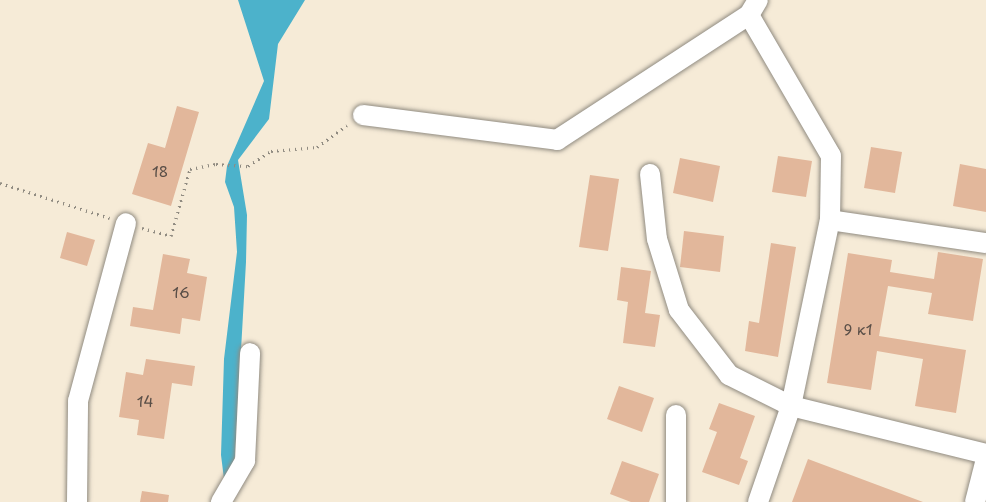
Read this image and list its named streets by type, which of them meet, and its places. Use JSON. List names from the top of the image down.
{
  "house_numbers": [
    "18",
    "16",
    "9 к1",
    "14"
  ]
}
